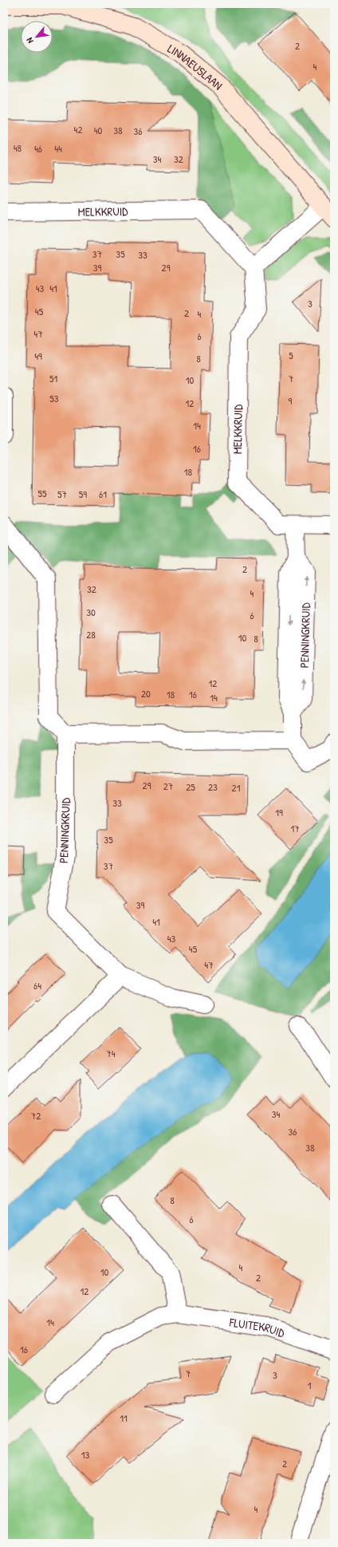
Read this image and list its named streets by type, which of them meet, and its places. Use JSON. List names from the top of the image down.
{
  "streets": {
    "street": [
      "LINNAEUSLAAN",
      "MELKKRUID",
      "PENNINGKRUID",
      "FLUITEKRUID"
    ]
  },
  "crossings": [
    ["MELKKRUID", "PENNINGKRUID"]
  ],
  "house_numbers": [
    "2",
    "4",
    "42",
    "40",
    "38",
    "36",
    "48",
    "46",
    "44",
    "34",
    "32",
    "37",
    "35",
    "33",
    "39",
    "29",
    "43",
    "41",
    "3",
    "45",
    "2",
    "4",
    "47",
    "6",
    "5",
    "49",
    "8",
    "51",
    "7",
    "10",
    "53",
    "9",
    "12",
    "14",
    "16",
    "18",
    "55",
    "57",
    "59",
    "61",
    "2",
    "32",
    "4",
    "30",
    "6",
    "28",
    "10",
    "8",
    "12",
    "20",
    "18",
    "16",
    "14",
    "29",
    "27",
    "25",
    "23",
    "21",
    "33",
    "19",
    "17",
    "35",
    "37",
    "39",
    "41",
    "43",
    "45",
    "47",
    "64",
    "74",
    "34",
    "72",
    "36",
    "38",
    "8",
    "6",
    "4",
    "10",
    "2",
    "12",
    "14",
    "16",
    "7",
    "3",
    "1",
    "11",
    "13",
    "2",
    "4"
  ],
  "north": "bottom left"
}
